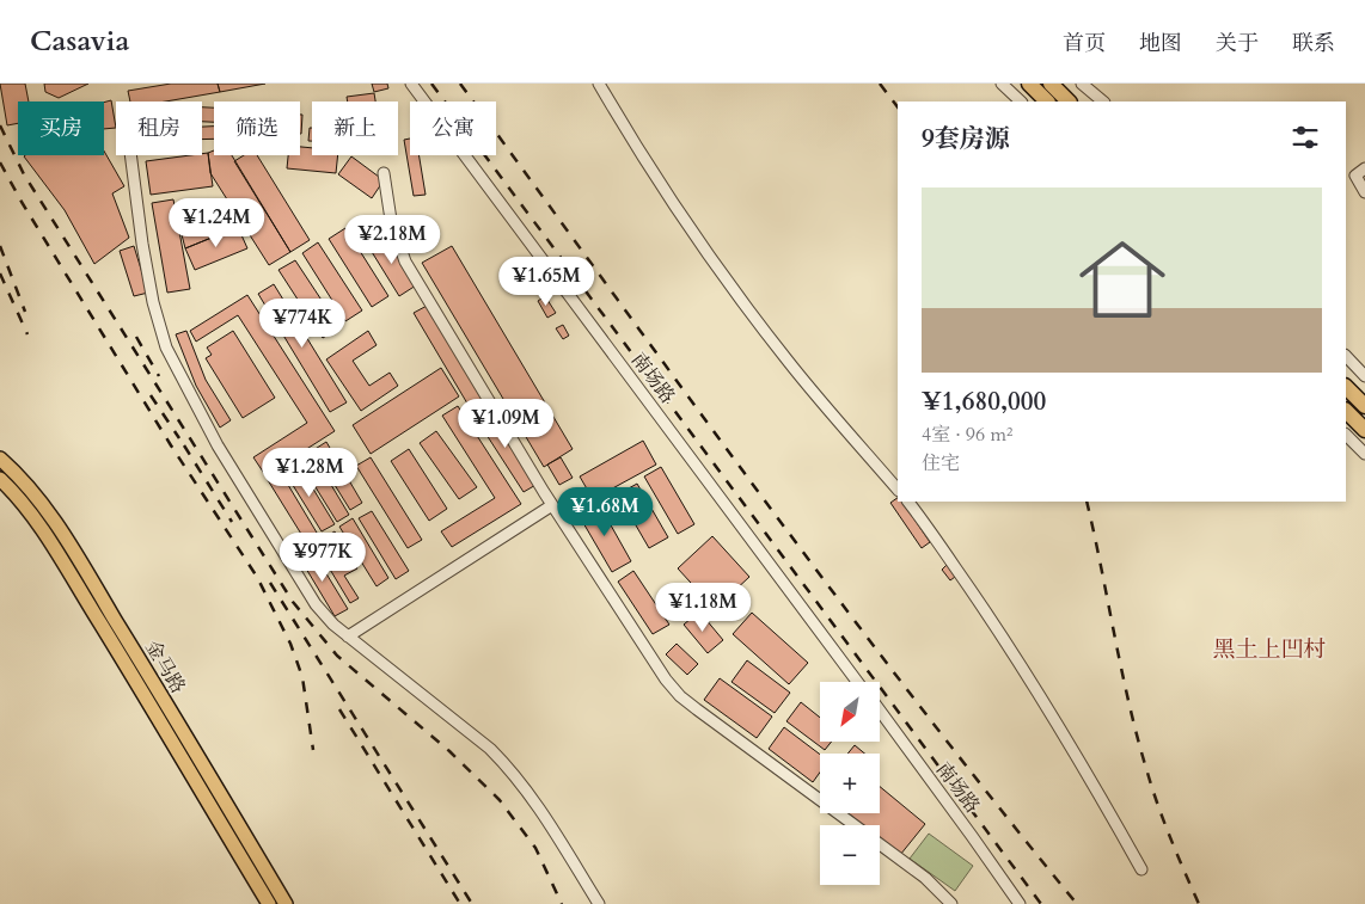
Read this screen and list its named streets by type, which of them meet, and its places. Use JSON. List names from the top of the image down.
{
  "streets": {
    "main road": ["金马路"],
    "street": ["南场路"]
  },
  "districts": ["黑土上凹村"],
  "north": "bottom left",
  "page": {
    "header": "Casavia",
    "nav": [
      "首页",
      "地图",
      "关于",
      "联系"
    ],
    "chip": [
      "买房",
      "租房",
      "筛选",
      "新上",
      "公寓"
    ],
    "heading": "9套房源",
    "list": [
      {
        "name": "¥1,680,000",
        "note": "4室 · 96 m² · 住宅"
      }
    ],
    "price": [
      "¥1.24M",
      "¥2.18M",
      "¥1.65M",
      "¥774K",
      "¥1.09M",
      "¥1.28M",
      "¥1.68M",
      "¥977K",
      "¥1.18M"
    ],
    "map_buttons": ["+", "−"]
  }
}
